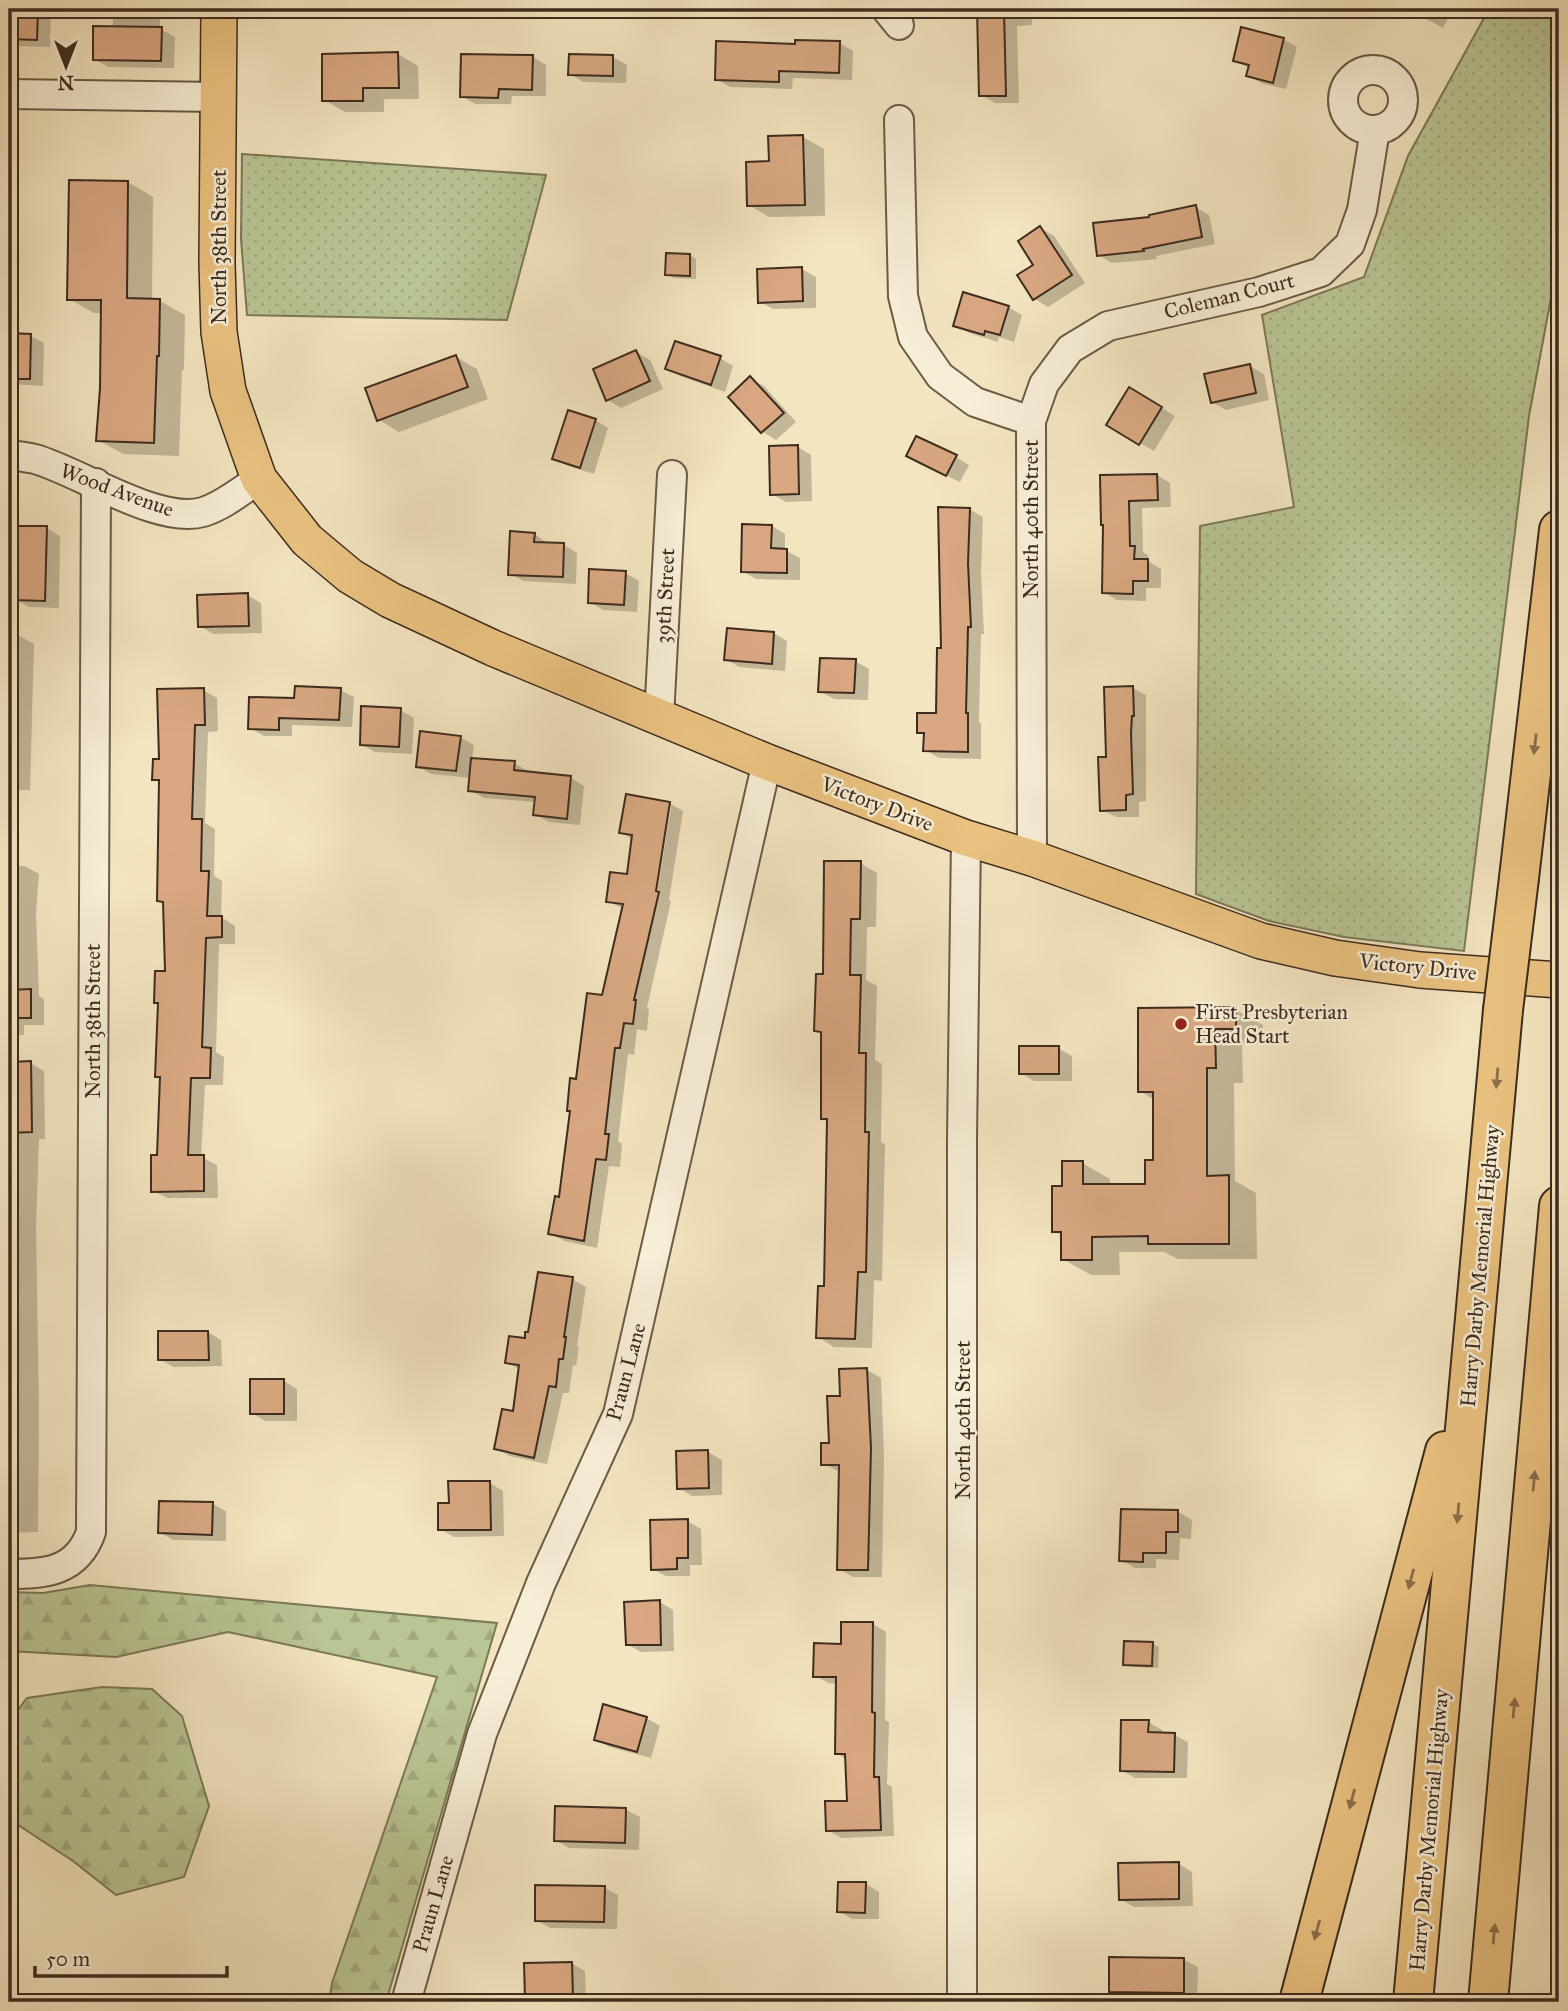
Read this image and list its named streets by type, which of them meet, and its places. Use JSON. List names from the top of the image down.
{
  "streets": {
    "highway": ["Harry Darby Memorial Highway"],
    "main road": ["North 38th Street", "Victory Drive"],
    "street": [
      "Coleman Court",
      "Wood Avenue",
      "North 40th Street",
      "39th Street",
      "Praun Lane"
    ]
  },
  "crossings": [
    ["North 38th Street", "Wood Avenue"],
    ["North 38th Street", "Victory Drive"],
    ["Coleman Court", "North 40th Street"],
    ["Wood Avenue", "Victory Drive"],
    ["North 40th Street", "Victory Drive"],
    ["39th Street", "Victory Drive"],
    ["Victory Drive", "Praun Lane"]
  ],
  "places": ["First Presbyterian Head Start"],
  "scale_bar": "50 m",
  "north": "bottom"
}
